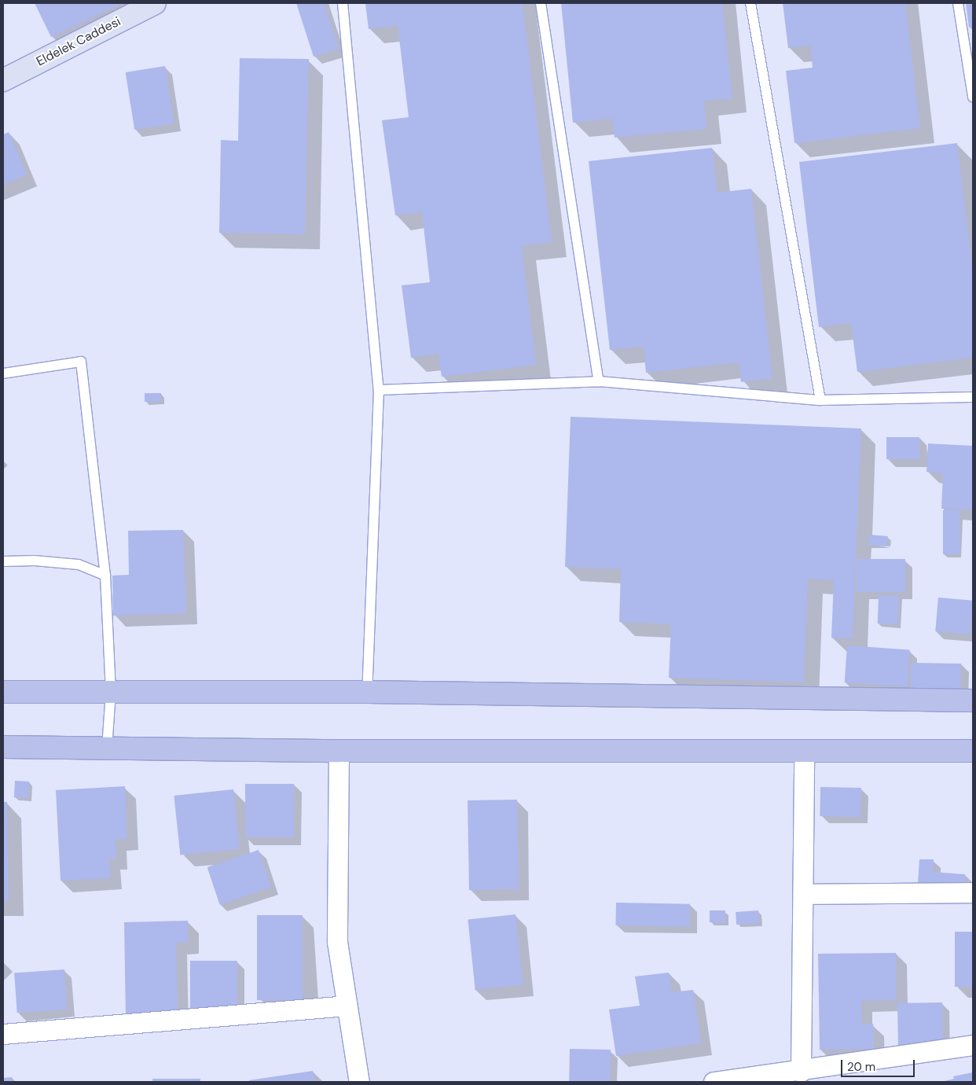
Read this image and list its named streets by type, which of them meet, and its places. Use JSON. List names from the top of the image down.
{
  "streets": {
    "street": ["Eldelek Caddesi"]
  },
  "scale_bar": "20 m"
}
